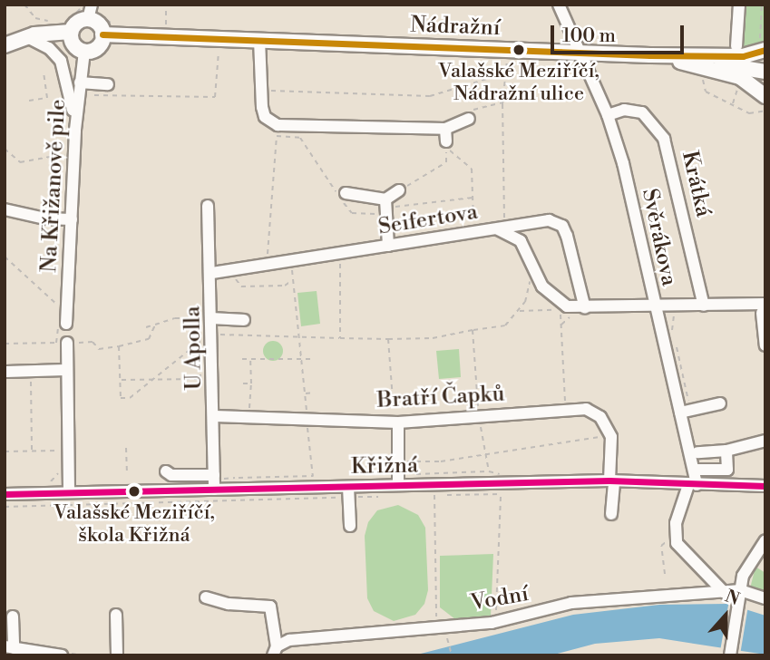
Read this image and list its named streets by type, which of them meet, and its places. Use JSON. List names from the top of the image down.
{
  "streets": {
    "main road": ["Nádražní"],
    "street": [
      "Krátká",
      "Na Křižanově pile",
      "Seifertova",
      "Svěrákova",
      "U Apolla",
      "Bratří Čapků",
      "Křižná",
      "Vodní"
    ]
  },
  "crossings": [
    ["Nádražní", "Svěrákova"],
    ["Krátká", "Svěrákova"],
    ["Seifertova", "U Apolla"],
    ["Svěrákova", "Křižná"],
    ["U Apolla", "Bratří Čapků"],
    ["U Apolla", "Křižná"],
    ["Bratří Čapků", "Křižná"]
  ],
  "places": ["Valašské Meziříčí, Nádražní ulice", "Valašské Meziříčí, škola Křižná"],
  "scale_bar": "100 m",
  "north": "top"
}
